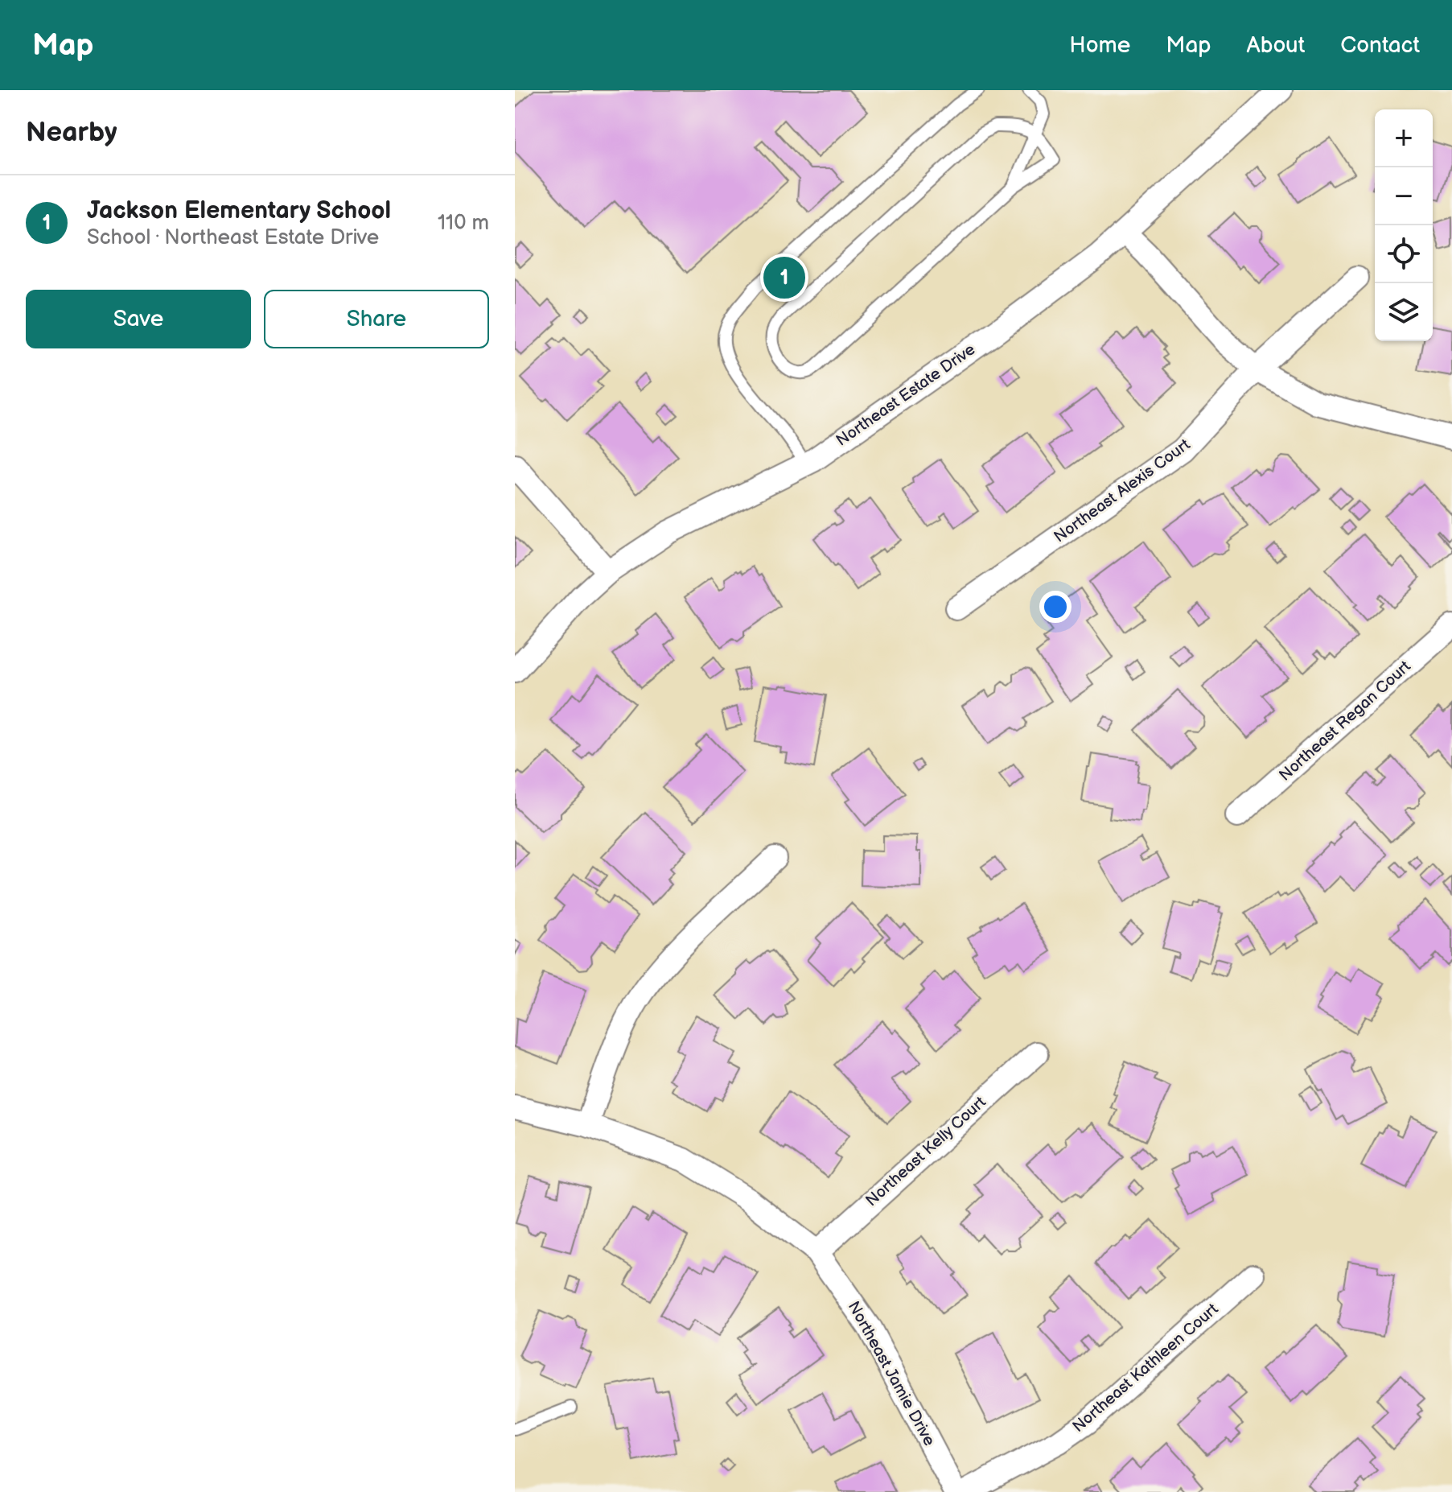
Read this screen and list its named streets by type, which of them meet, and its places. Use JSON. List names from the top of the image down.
{
  "streets": {
    "street": [
      "Northeast Estate Drive",
      "Northeast Alexis Court",
      "Northeast Regan Court",
      "Northeast Kelly Court",
      "Northeast Kathleen Court",
      "Northeast Jamie Drive"
    ]
  },
  "crossings": [
    ["Northeast Kelly Court", "Northeast Jamie Drive"]
  ],
  "page": {
    "header": "Map",
    "nav": [
      "Home",
      "Map",
      "About",
      "Contact"
    ],
    "heading": "Nearby",
    "map_buttons": ["+", "−"],
    "list": [
      {
        "mark": "1",
        "name": "Jackson Elementary School",
        "note": "School · Northeast Estate Drive",
        "value": "110 m"
      }
    ],
    "pins": "1",
    "buttons": ["Save", "Share"]
  }
}
